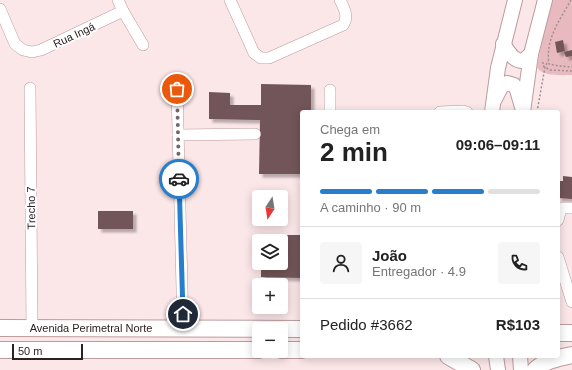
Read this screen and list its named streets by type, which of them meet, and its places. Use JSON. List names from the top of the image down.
{
  "streets": {
    "highway": ["Avenida Perimetral Norte"],
    "street": ["Rua Ingá", "Trecho 7"]
  },
  "crossings": [
    ["Trecho 7", "Avenida Perimetral Norte"]
  ],
  "scale_bar": "50 m",
  "north": "bottom",
  "page": {
    "heading": ["2 min", "Chega em", "09:06–09:11"],
    "panel": [
      "João",
      "Entregador · 4.9",
      "Pedido #3662",
      "R$103"
    ],
    "bar": "A caminho · 90 m",
    "map_buttons": ["+", "−"],
    "scale": "50 m"
  }
}
